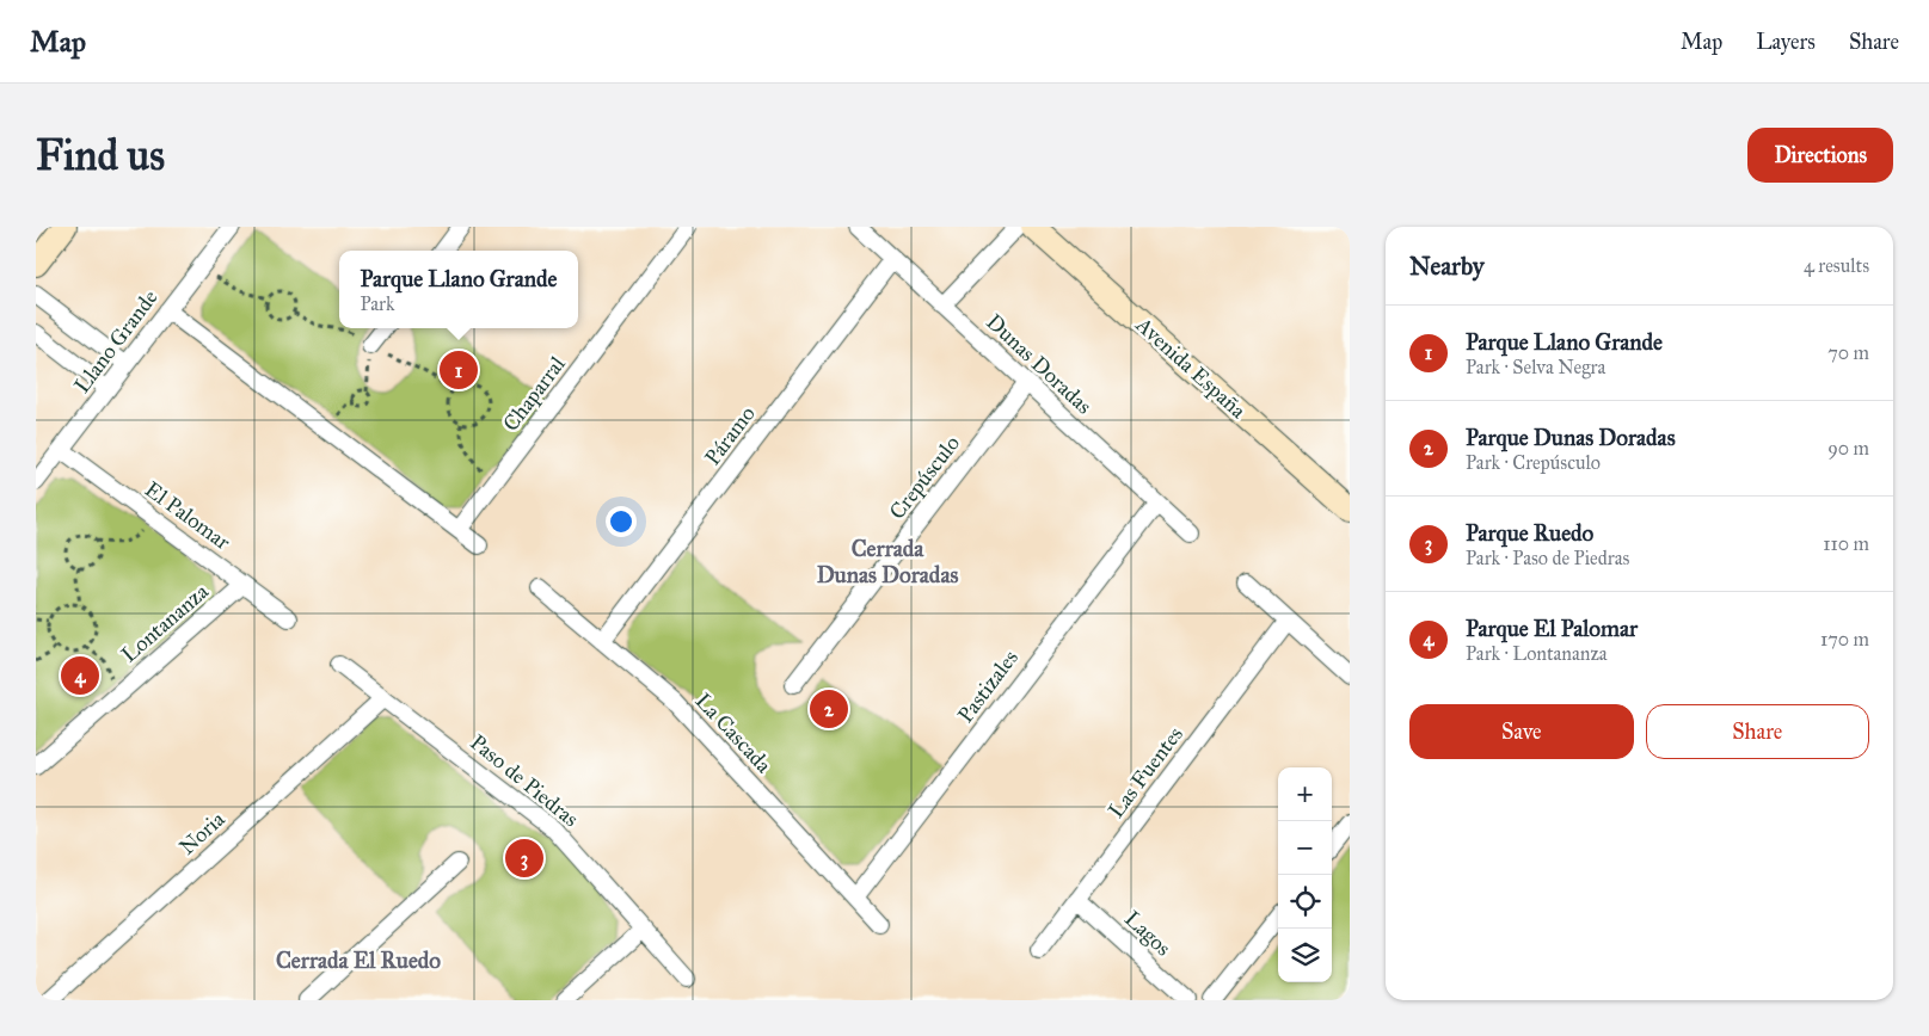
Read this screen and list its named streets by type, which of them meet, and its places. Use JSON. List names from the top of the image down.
{
  "streets": {
    "main road": ["Avenida España"],
    "street": [
      "Llano Grande",
      "Dunas Doradas",
      "Chaparral",
      "Páramo",
      "Crepúsculo",
      "El Palomar",
      "Lontananza",
      "Pastizales",
      "La Cascada",
      "Las Fuentes",
      "Paso de Piedras",
      "Noria",
      "Lagos"
    ]
  },
  "crossings": [
    ["Llano Grande", "El Palomar"],
    ["Dunas Doradas", "Páramo"],
    ["Dunas Doradas", "Crepúsculo"],
    ["Dunas Doradas", "Pastizales"],
    ["Páramo", "La Cascada"],
    ["El Palomar", "Lontananza"],
    ["Pastizales", "La Cascada"],
    ["Las Fuentes", "Lagos"],
    ["Paso de Piedras", "Noria"]
  ],
  "districts": ["Cerrada Dunas Doradas", "Cerrada El Ruedo"],
  "page": {
    "header": "Map",
    "nav": ["Map", "Layers", "Share"],
    "buttons": [
      "Directions",
      ["Save", "Share"]
    ],
    "title": "Find us",
    "heading": ["Nearby", "4 results"],
    "popup": ["Parque Llano Grande", "Park"],
    "list": [
      {
        "mark": "1",
        "name": "Parque Llano Grande",
        "note": "Park · Selva Negra",
        "value": "70 m"
      },
      {
        "mark": "2",
        "name": "Parque Dunas Doradas",
        "note": "Park · Crepúsculo",
        "value": "90 m"
      },
      {
        "mark": "3",
        "name": "Parque Ruedo",
        "note": "Park · Paso de Piedras",
        "value": "110 m"
      },
      {
        "mark": "4",
        "name": "Parque El Palomar",
        "note": "Park · Lontananza",
        "value": "170 m"
      }
    ],
    "pins": [
      "1",
      "4",
      "2",
      "3"
    ],
    "map_buttons": ["+", "−"]
  }
}
